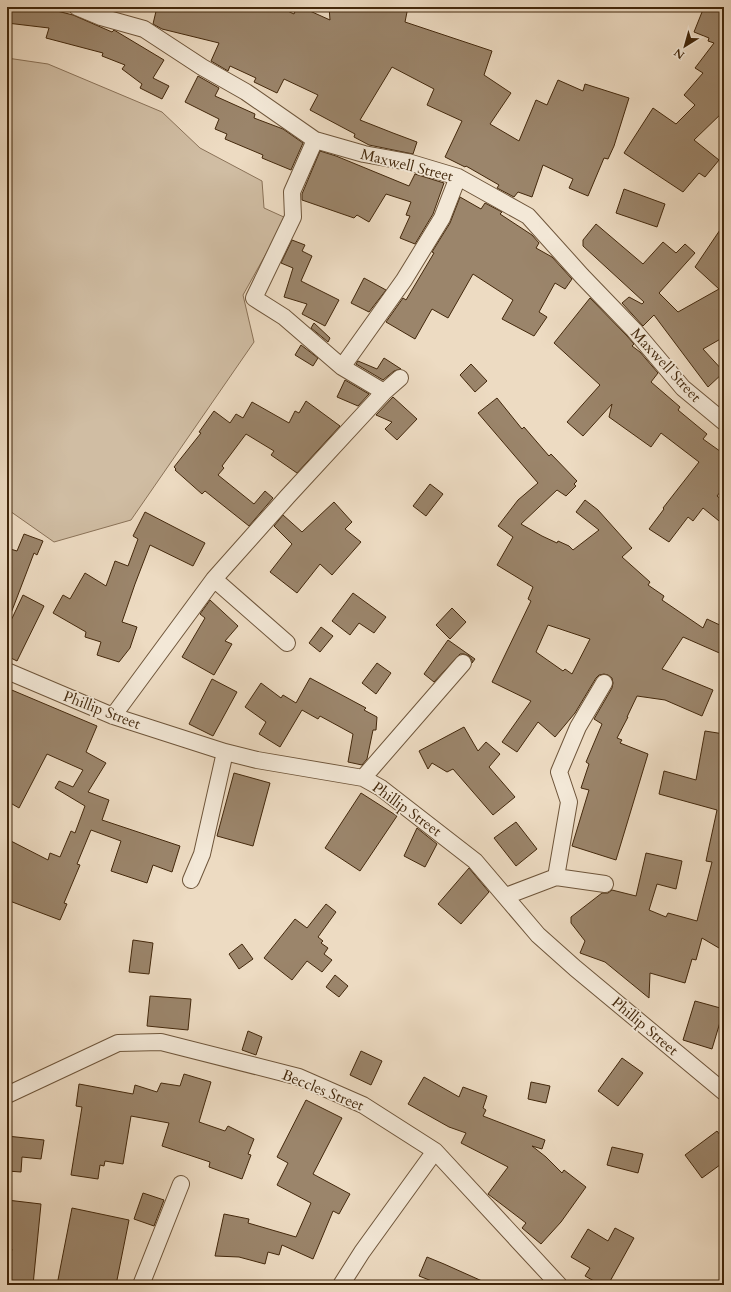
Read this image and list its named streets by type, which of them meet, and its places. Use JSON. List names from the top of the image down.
{
  "streets": {
    "street": ["Maxwell Street", "Phillip Street", "Beccles Street"]
  },
  "north": "bottom left"
}
